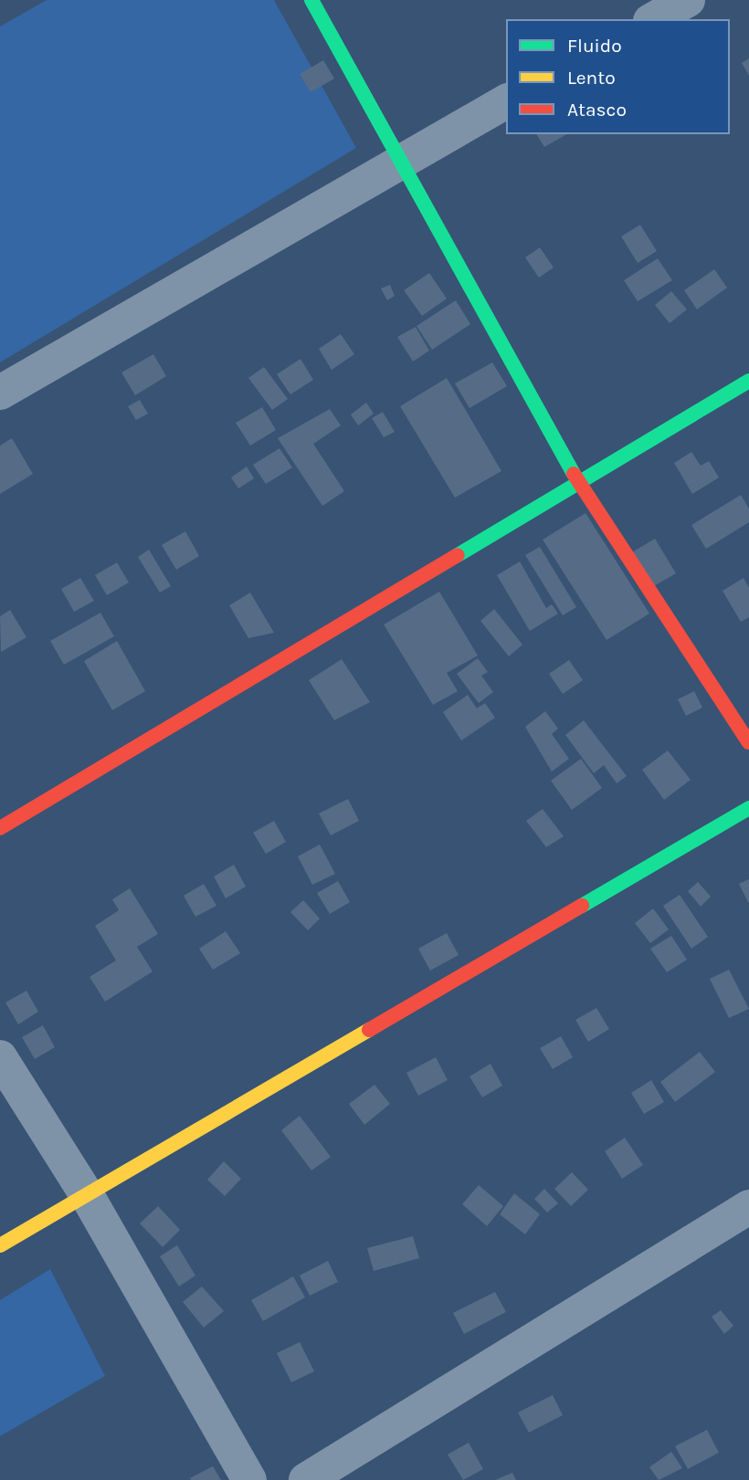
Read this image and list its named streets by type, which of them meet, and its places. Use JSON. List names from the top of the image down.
{
  "legend": ["Fluido", "Lento", "Atasco"]
}
